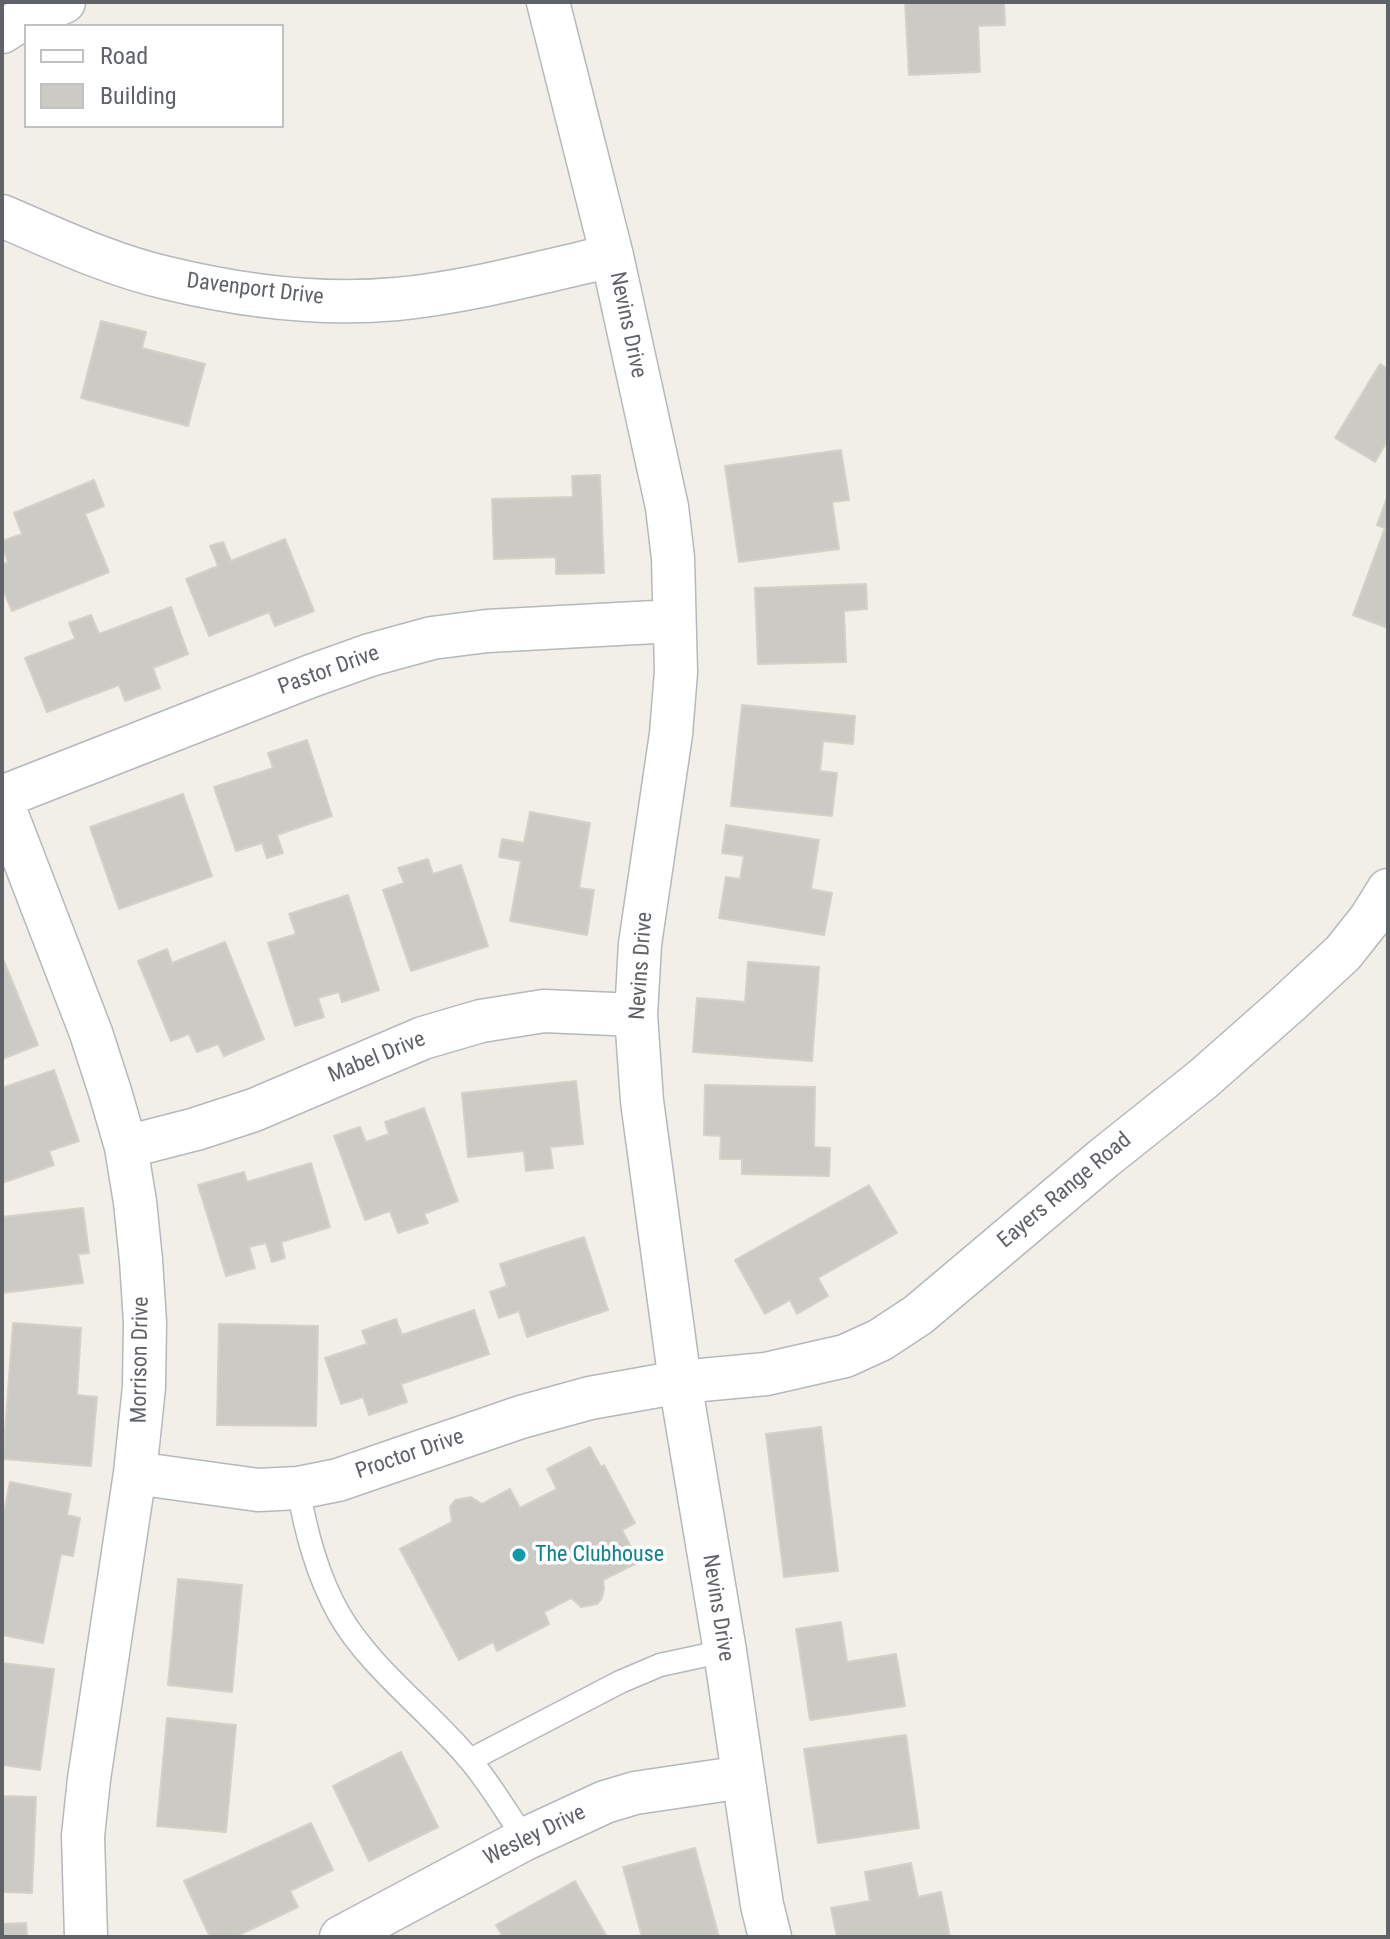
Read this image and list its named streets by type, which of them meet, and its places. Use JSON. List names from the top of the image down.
{
  "streets": {
    "street": [
      "Davenport Drive",
      "Nevins Drive",
      "Pastor Drive",
      "Mabel Drive",
      "Eayers Range Road",
      "Morrison Drive",
      "Proctor Drive",
      "Wesley Drive"
    ]
  },
  "crossings": [
    ["Davenport Drive", "Nevins Drive"],
    ["Nevins Drive", "Pastor Drive"],
    ["Nevins Drive", "Mabel Drive"],
    ["Nevins Drive", "Eayers Range Road"],
    ["Nevins Drive", "Proctor Drive"],
    ["Nevins Drive", "Wesley Drive"],
    ["Pastor Drive", "Morrison Drive"],
    ["Mabel Drive", "Morrison Drive"],
    ["Eayers Range Road", "Proctor Drive"],
    ["Morrison Drive", "Proctor Drive"]
  ],
  "places": ["The Clubhouse"],
  "legend": ["Road", "Building"]
}
